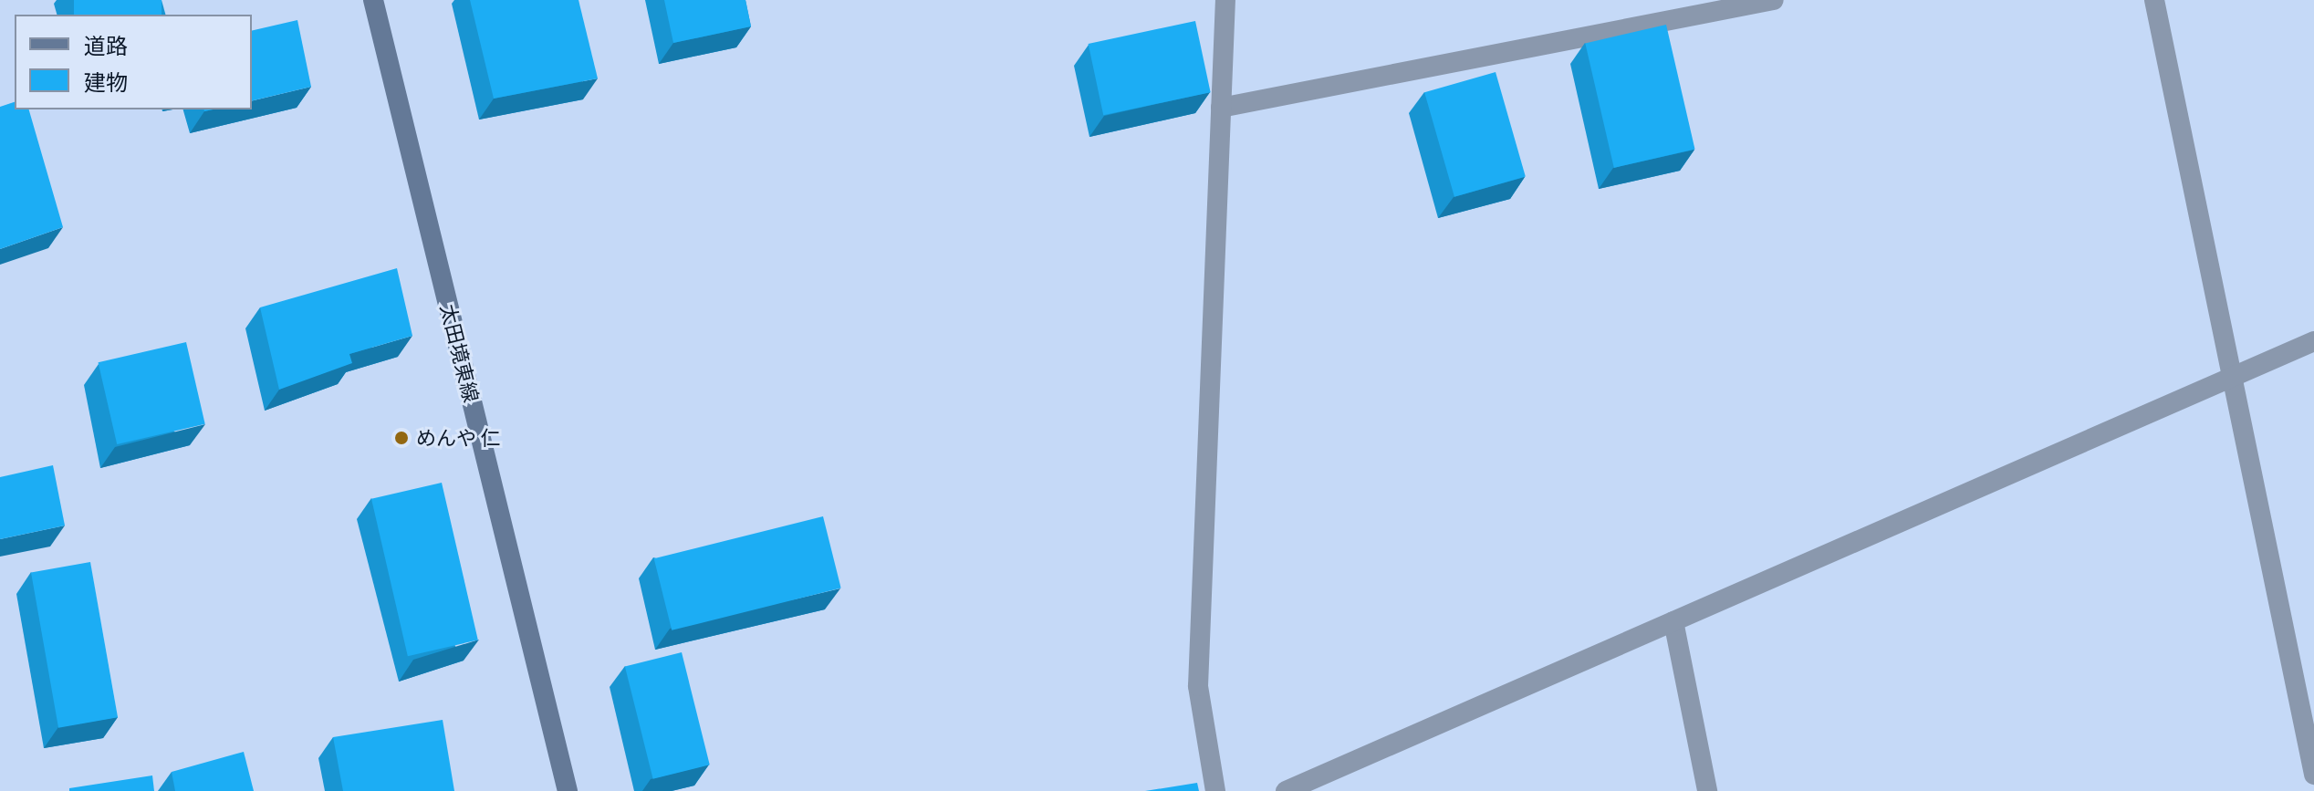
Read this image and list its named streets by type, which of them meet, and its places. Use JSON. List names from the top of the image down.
{
  "streets": {
    "main road": ["太田境東線"]
  },
  "places": ["めんや 仁"],
  "legend": ["道路", "建物"]
}
